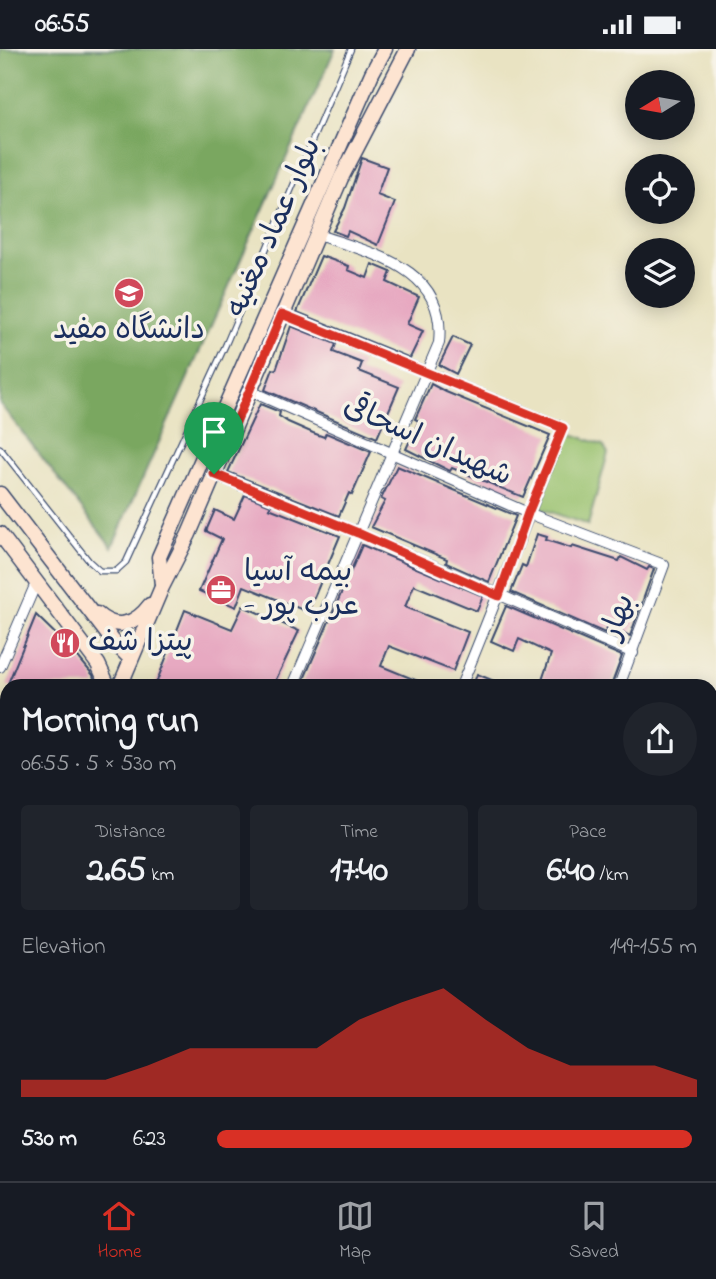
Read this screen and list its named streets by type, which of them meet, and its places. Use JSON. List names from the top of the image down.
{
  "streets": {
    "main road": ["بلوار عماد مغنیه"],
    "street": ["شهیدان اسحاقی", "بهار"]
  },
  "crossings": [
    ["شهیدان اسحاقی", "بهار"]
  ],
  "places": {
    "school or university": ["دانشگاه مفید"],
    "office": ["بیمه آسیا - عرب پور"],
    "restaurant": ["پیتزا شف"]
  },
  "north": "left",
  "page": {
    "status": "06:55",
    "heading": ["Morning run", "06:55 · 5 × 530 m"],
    "stats": [
      ["Distance", "2.65 km"],
      ["Time", "17:40"],
      ["Pace", "6:40 /km"]
    ],
    "chart": ["Elevation", "149–155 m"],
    "list": [
      {
        "name": "530 m",
        "note": "6:23"
      }
    ],
    "tabs": ["Home", "Map", "Saved"]
  }
}
